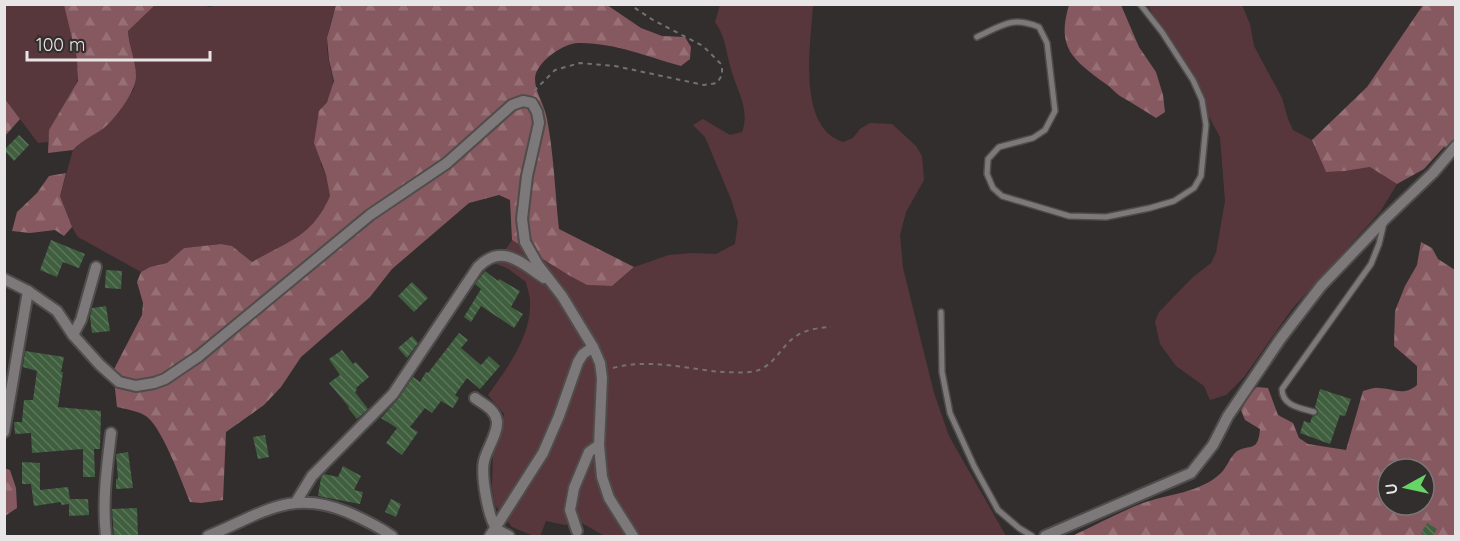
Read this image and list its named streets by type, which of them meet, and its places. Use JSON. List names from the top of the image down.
{
  "scale_bar": "100 m",
  "north": "left"
}
